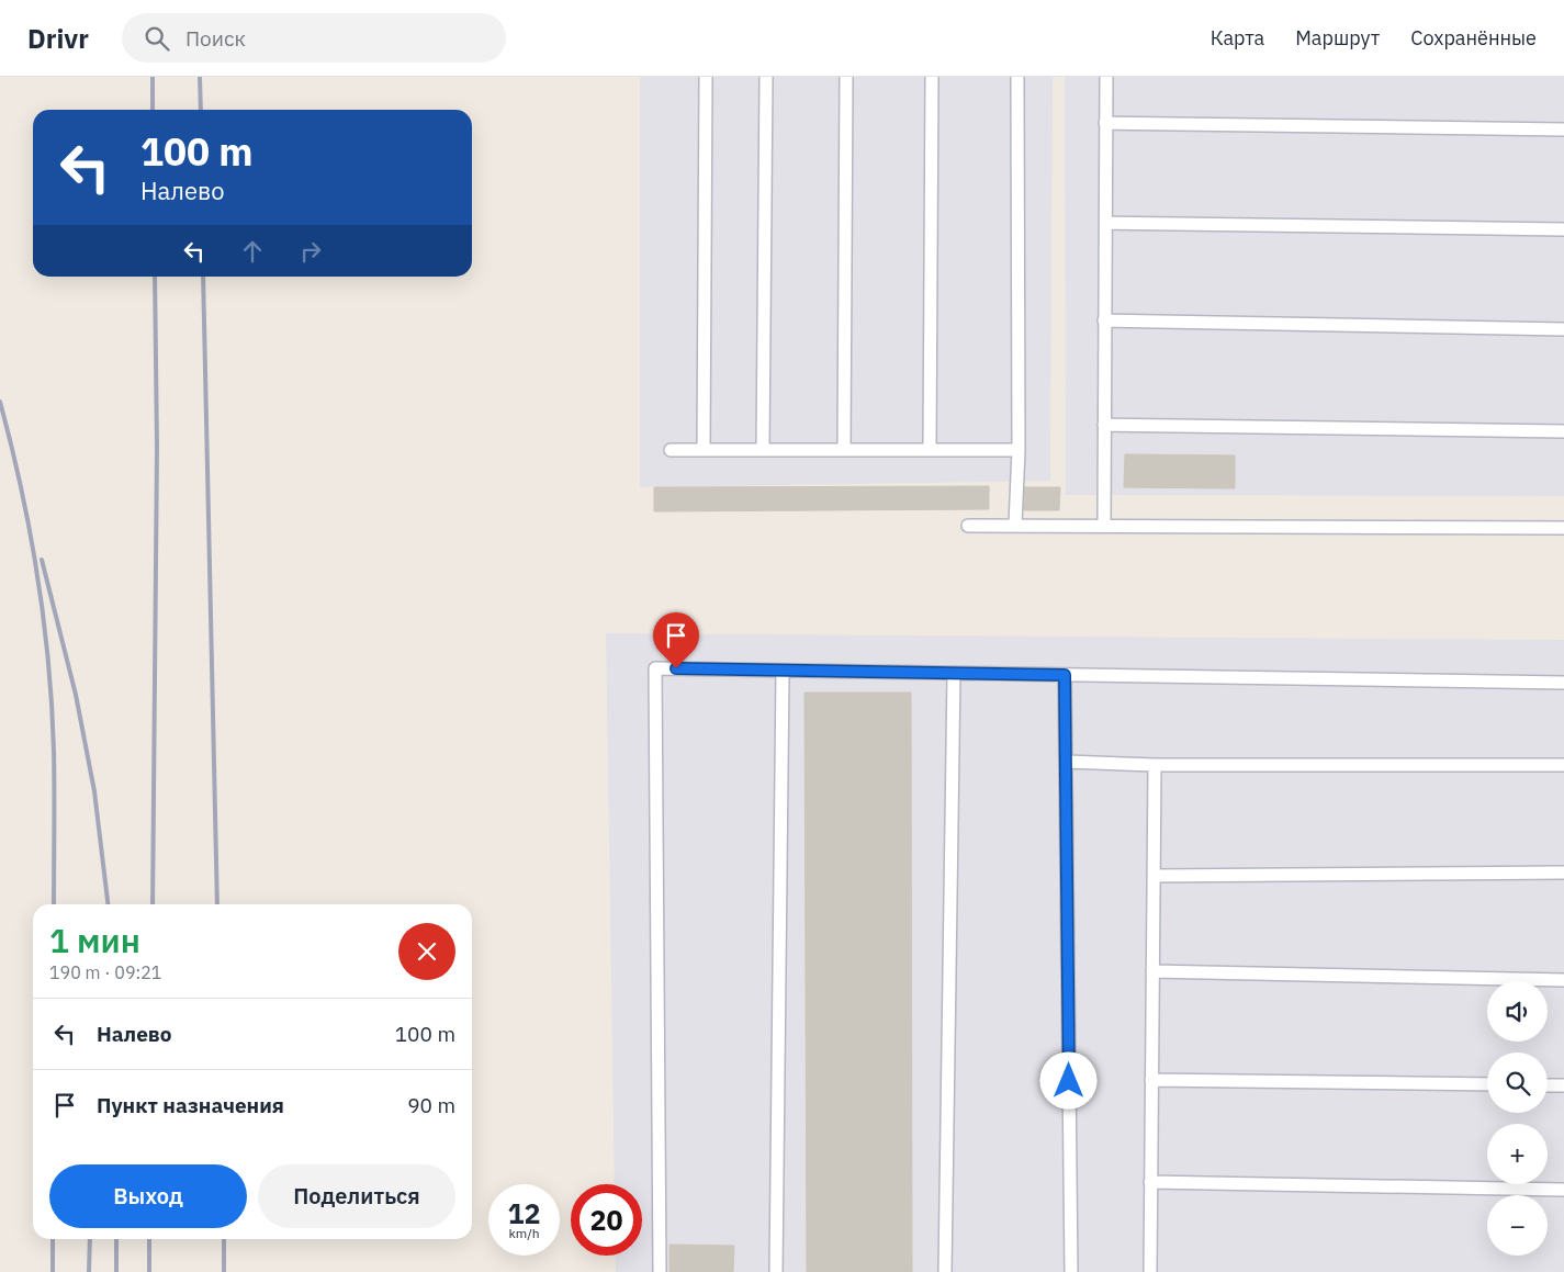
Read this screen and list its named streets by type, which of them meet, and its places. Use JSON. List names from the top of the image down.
{
  "page": {
    "header": "Drivr",
    "search": "Поиск",
    "nav": ["Карта", "Маршрут", "Сохранённые"],
    "turn": ["100 m", "Налево"],
    "heading": ["1 мин", "190 m · 09:21"],
    "map_buttons": ["+", "−"],
    "list": [
      {
        "name": "Налево",
        "value": "100 m"
      },
      {
        "name": "Пункт назначения",
        "value": "90 m"
      }
    ],
    "buttons": ["Выход", "Поделиться"],
    "speed": "12 km/h",
    "limit": "20"
  }
}
